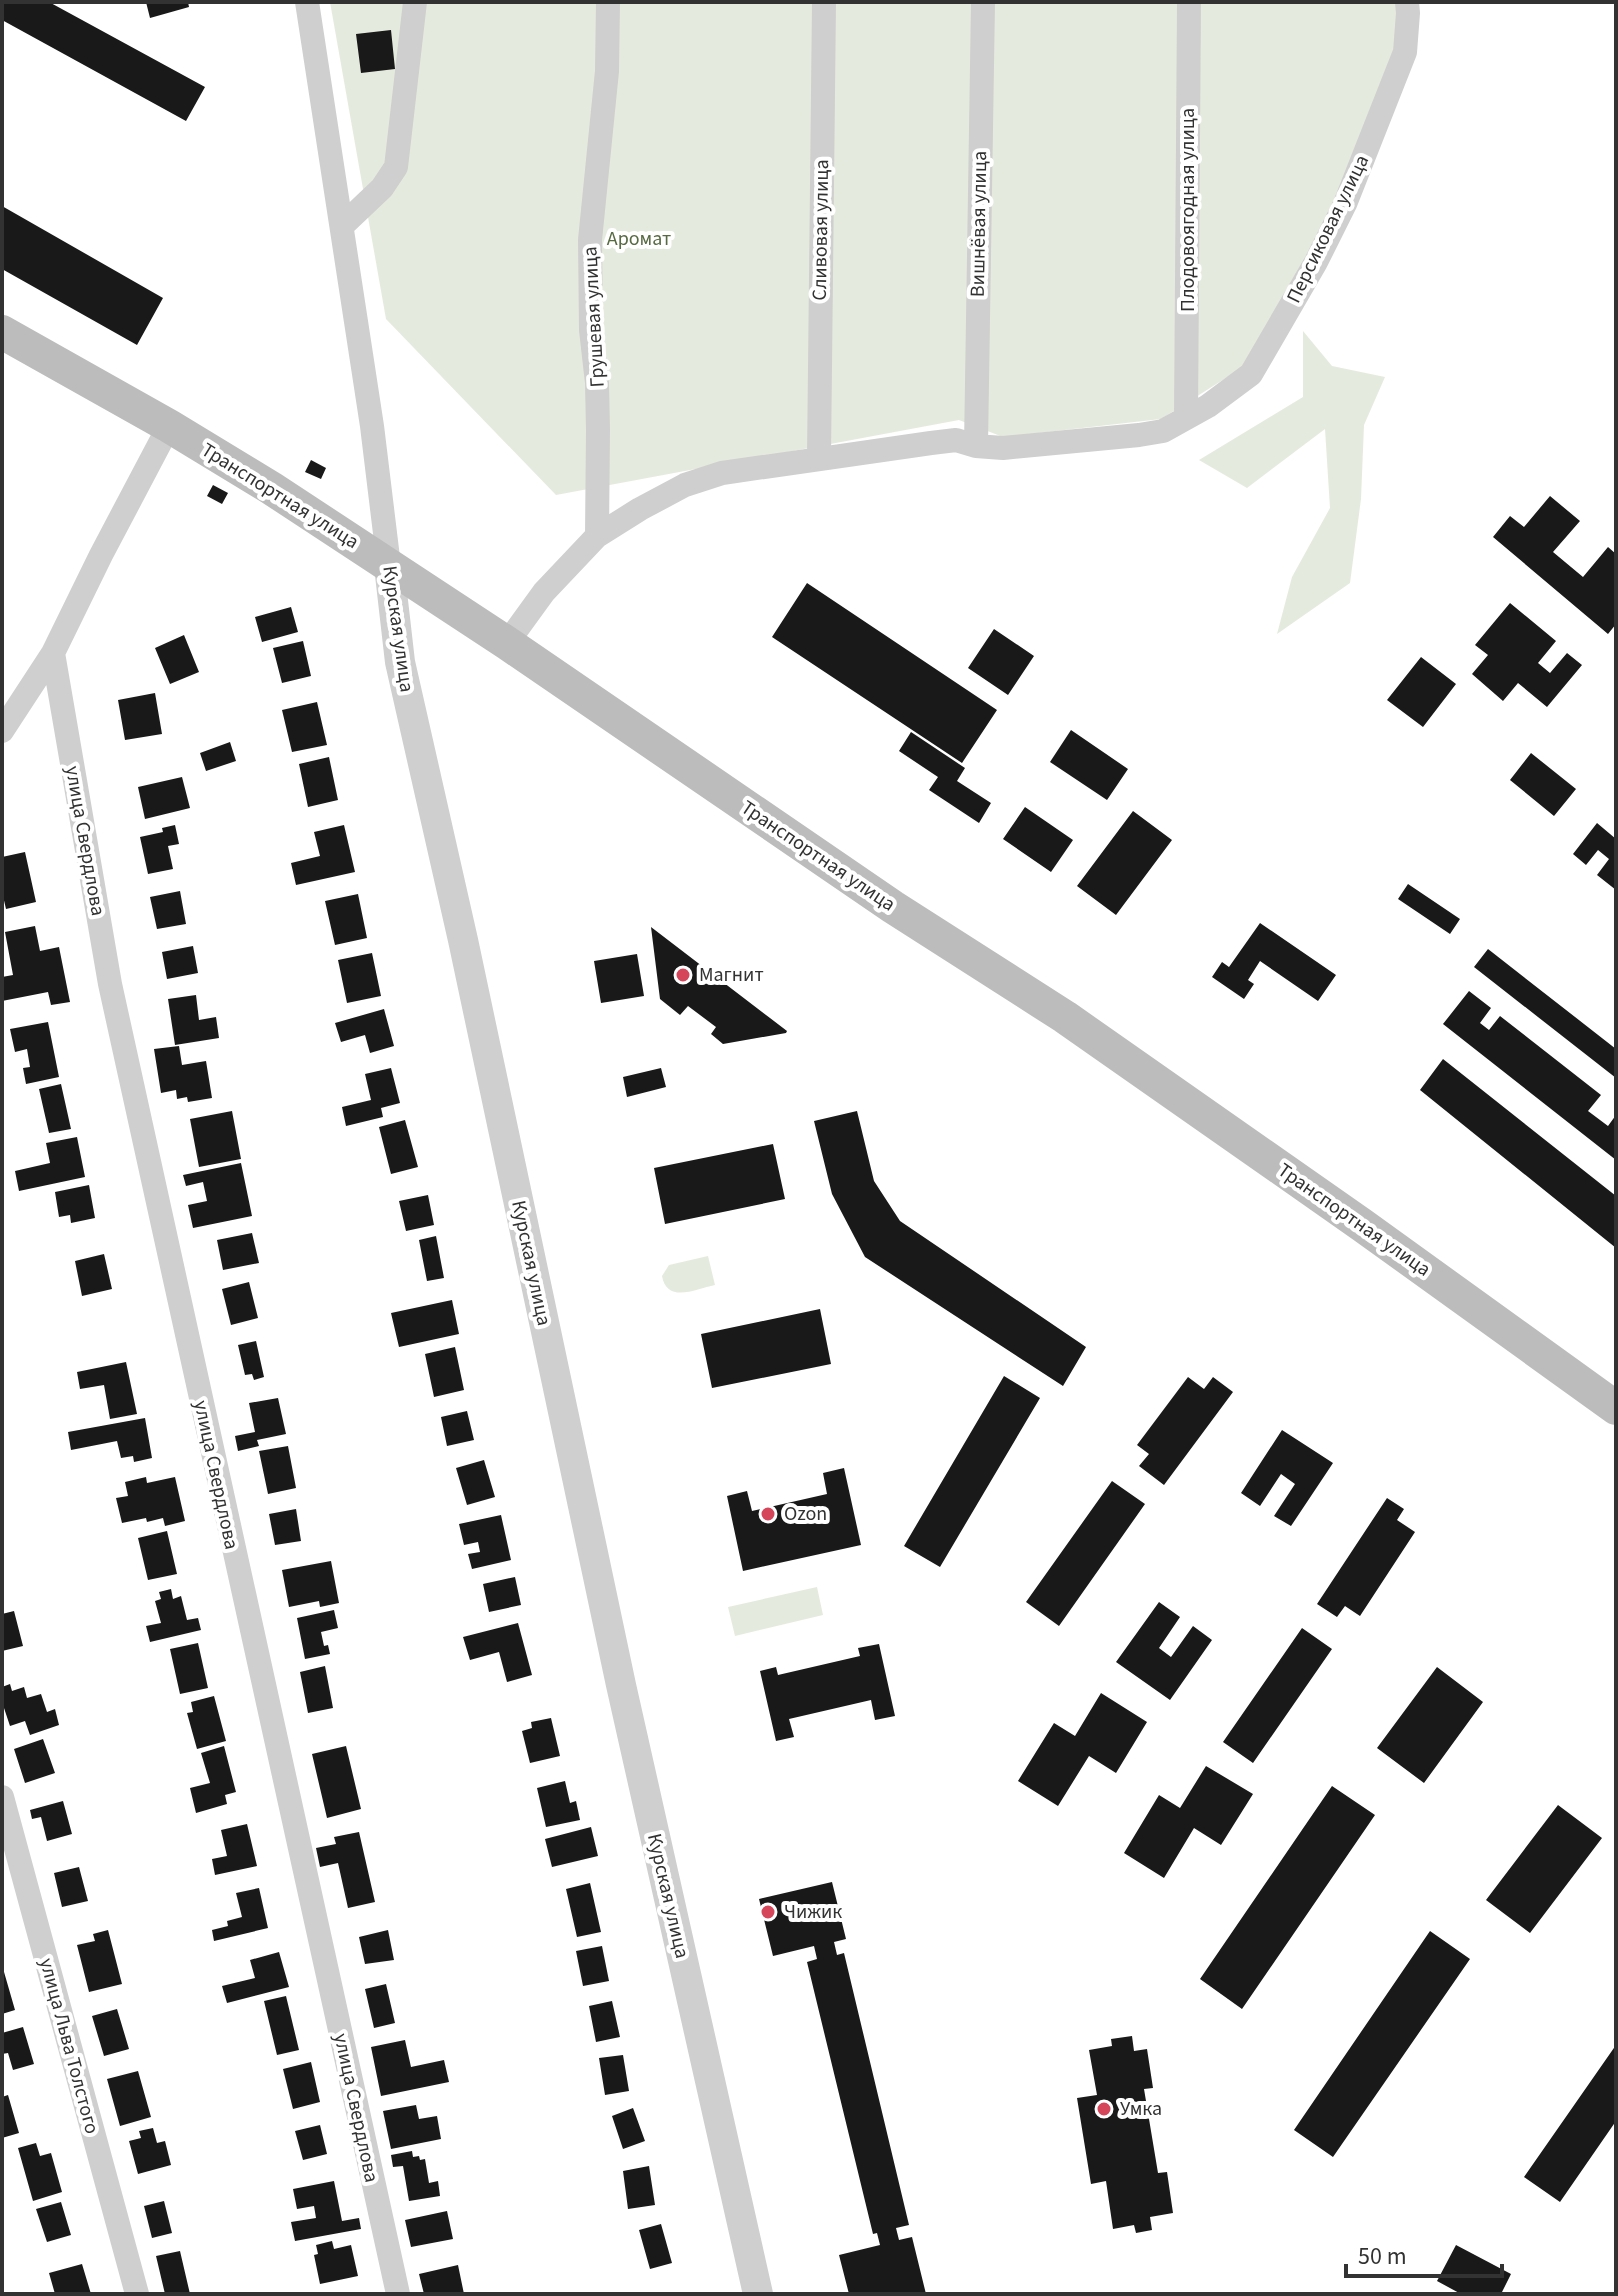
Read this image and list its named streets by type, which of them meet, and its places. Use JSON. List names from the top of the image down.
{
  "streets": {
    "main road": ["Транспортная улица"],
    "street": [
      "Плодовоягодная улица",
      "Вишнёвая улица",
      "Персиковая улица",
      "Сливовая улица",
      "Грушевая улица",
      "Курская улица",
      "улица Свердлова",
      "улица Льва Толстого"
    ]
  },
  "crossings": [
    ["Плодовоягодная улица", "Персиковая улица"],
    ["Вишнёвая улица", "Персиковая улица"],
    ["Персиковая улица", "Сливовая улица"],
    ["Персиковая улица", "Грушевая улица"],
    ["Персиковая улица", "Транспортная улица"],
    ["Транспортная улица", "Курская улица"]
  ],
  "parks": ["Аромат"],
  "places": [
    "Магнит",
    "Ozon",
    "Чижик",
    "Умка"
  ],
  "scale_bar": "50 m"
}
